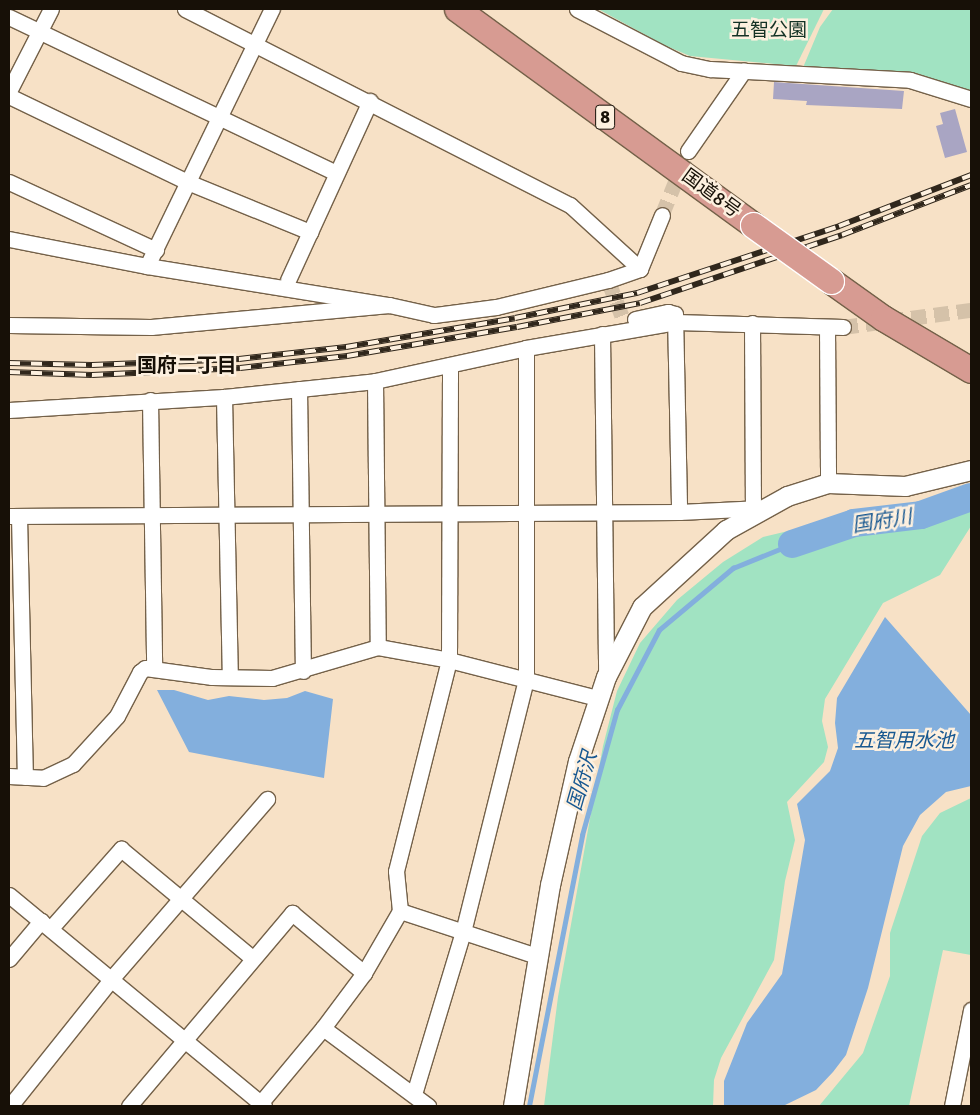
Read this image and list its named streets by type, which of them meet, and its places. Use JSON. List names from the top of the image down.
{
  "streets": {
    "highway": ["8", "国道8号"]
  },
  "districts": ["国府二丁目"],
  "water": ["国府川", "五智用水池", "国府沢"],
  "parks": ["五智公園"]
}
